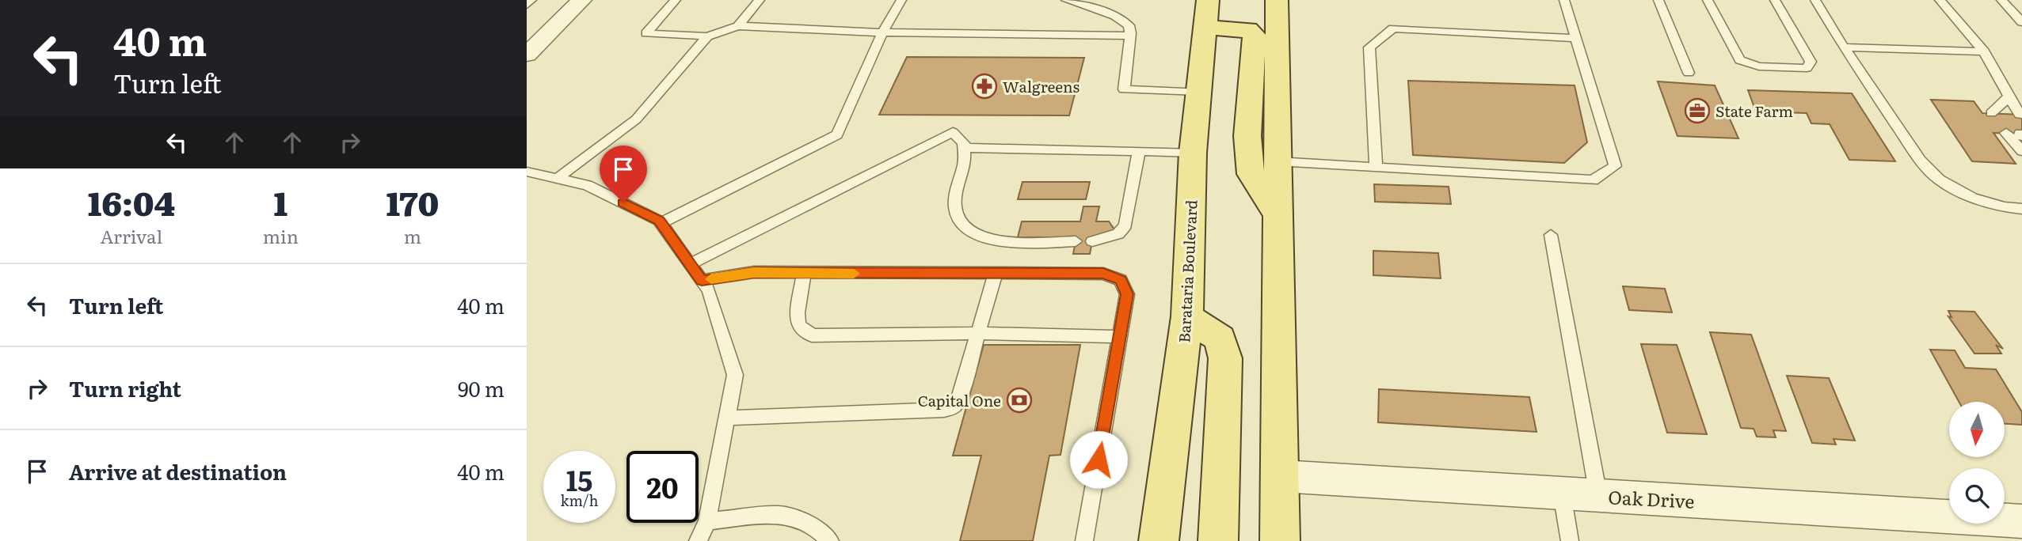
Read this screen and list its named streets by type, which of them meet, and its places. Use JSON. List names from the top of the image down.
{
  "streets": {
    "main road": ["Barataria Boulevard"],
    "street": ["Oak Drive"]
  },
  "places": {
    "pharmacy": ["Walgreens"],
    "office": ["State Farm"],
    "bank": ["Capital One"]
  },
  "north": "bottom",
  "page": {
    "turn": ["40 m", "Turn left"],
    "eta": [
      "16:04",
      "Arrival",
      "1",
      "min",
      "170",
      "m"
    ],
    "list": [
      {
        "name": "Turn left",
        "value": "40 m"
      },
      {
        "name": "Turn right",
        "value": "90 m"
      },
      {
        "name": "Arrive at destination",
        "value": "40 m"
      }
    ],
    "speed": "15 km/h",
    "limit": "20"
  }
}
